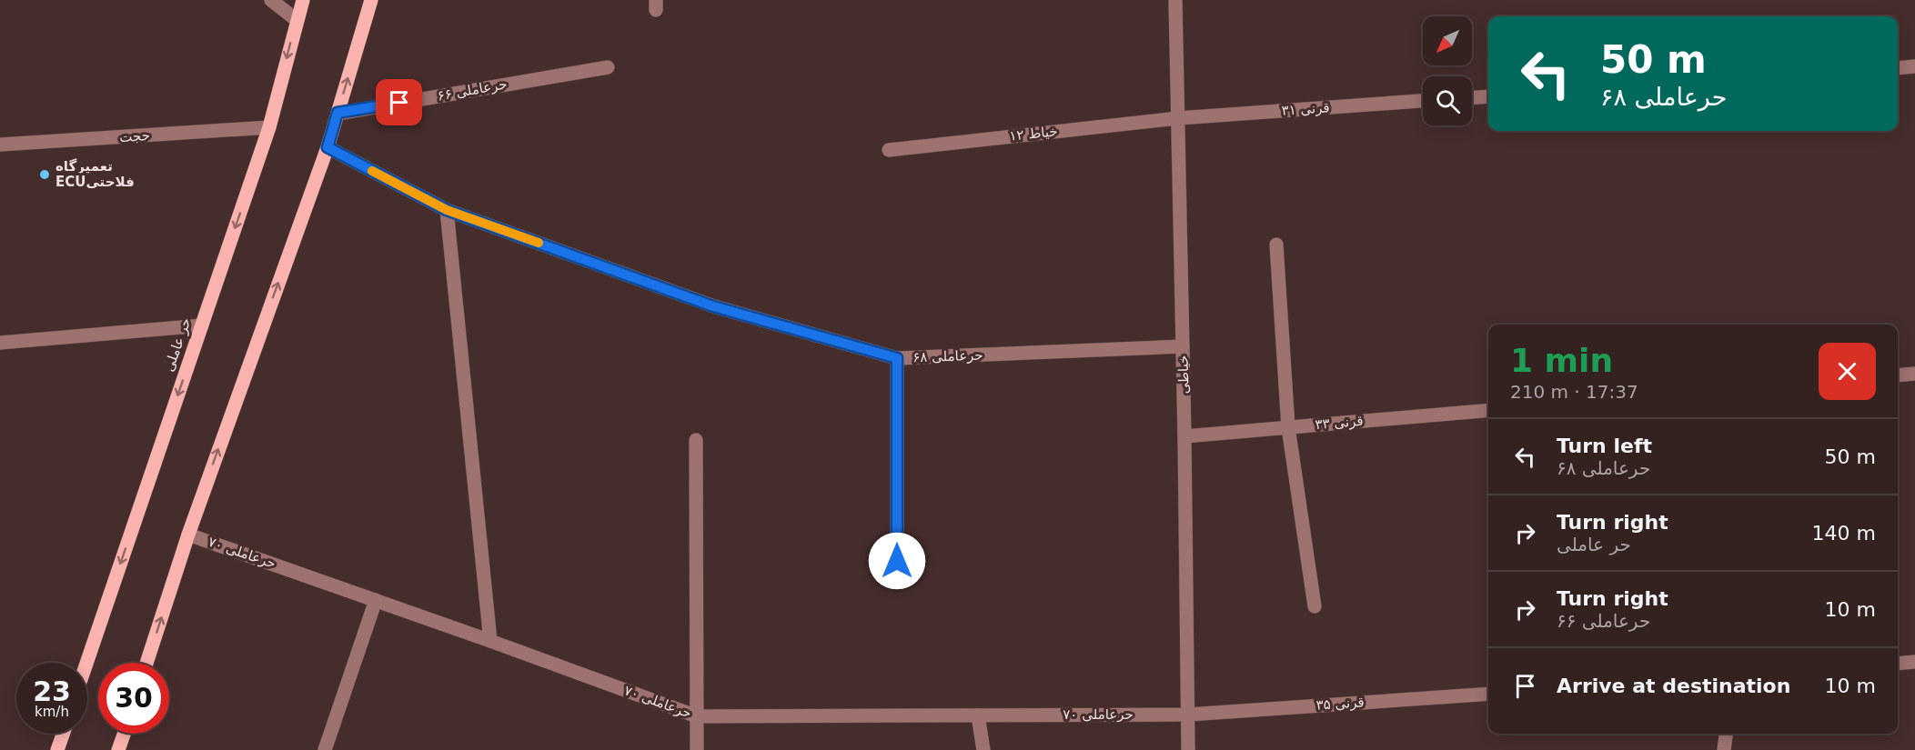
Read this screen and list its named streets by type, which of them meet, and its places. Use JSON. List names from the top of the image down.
{
  "streets": {
    "main road": ["حر عاملی"],
    "street": [
      "حرعاملی ۶۶",
      "قرنی ۳۱",
      "خیاط ۱۲",
      "حجت",
      "حرعاملی ۶۸",
      "خیاطی",
      "قرنی ۳۳",
      "حرعاملی ۷۰",
      "قرنی ۳۵"
    ]
  },
  "crossings": [
    ["قرنی ۳۱", "خیاط ۱۲"],
    ["قرنی ۳۱", "خیاطی"],
    ["خیاط ۱۲", "خیاطی"],
    ["حجت", "حر عاملی"],
    ["حرعاملی ۶۸", "خیاطی"],
    ["خیاطی", "قرنی ۳۳"],
    ["خیاطی", "حرعاملی ۷۰"],
    ["خیاطی", "قرنی ۳۵"],
    ["حرعاملی ۷۰", "قرنی ۳۵"]
  ],
  "places": ["تعمیرگاه ECUفلاحتی"],
  "north": "bottom left",
  "page": {
    "turn": ["50 m", "حرعاملی ۶۸"],
    "heading": ["1 min", "210 m · 17:37"],
    "list": [
      {
        "name": "Turn left",
        "note": "حرعاملی ۶۸",
        "value": "50 m"
      },
      {
        "name": "Turn right",
        "note": "حر عاملی",
        "value": "140 m"
      },
      {
        "name": "Turn right",
        "note": "حرعاملی ۶۶",
        "value": "10 m"
      },
      {
        "name": "Arrive at destination",
        "value": "10 m"
      }
    ],
    "speed": "23 km/h",
    "limit": "30"
  }
}
